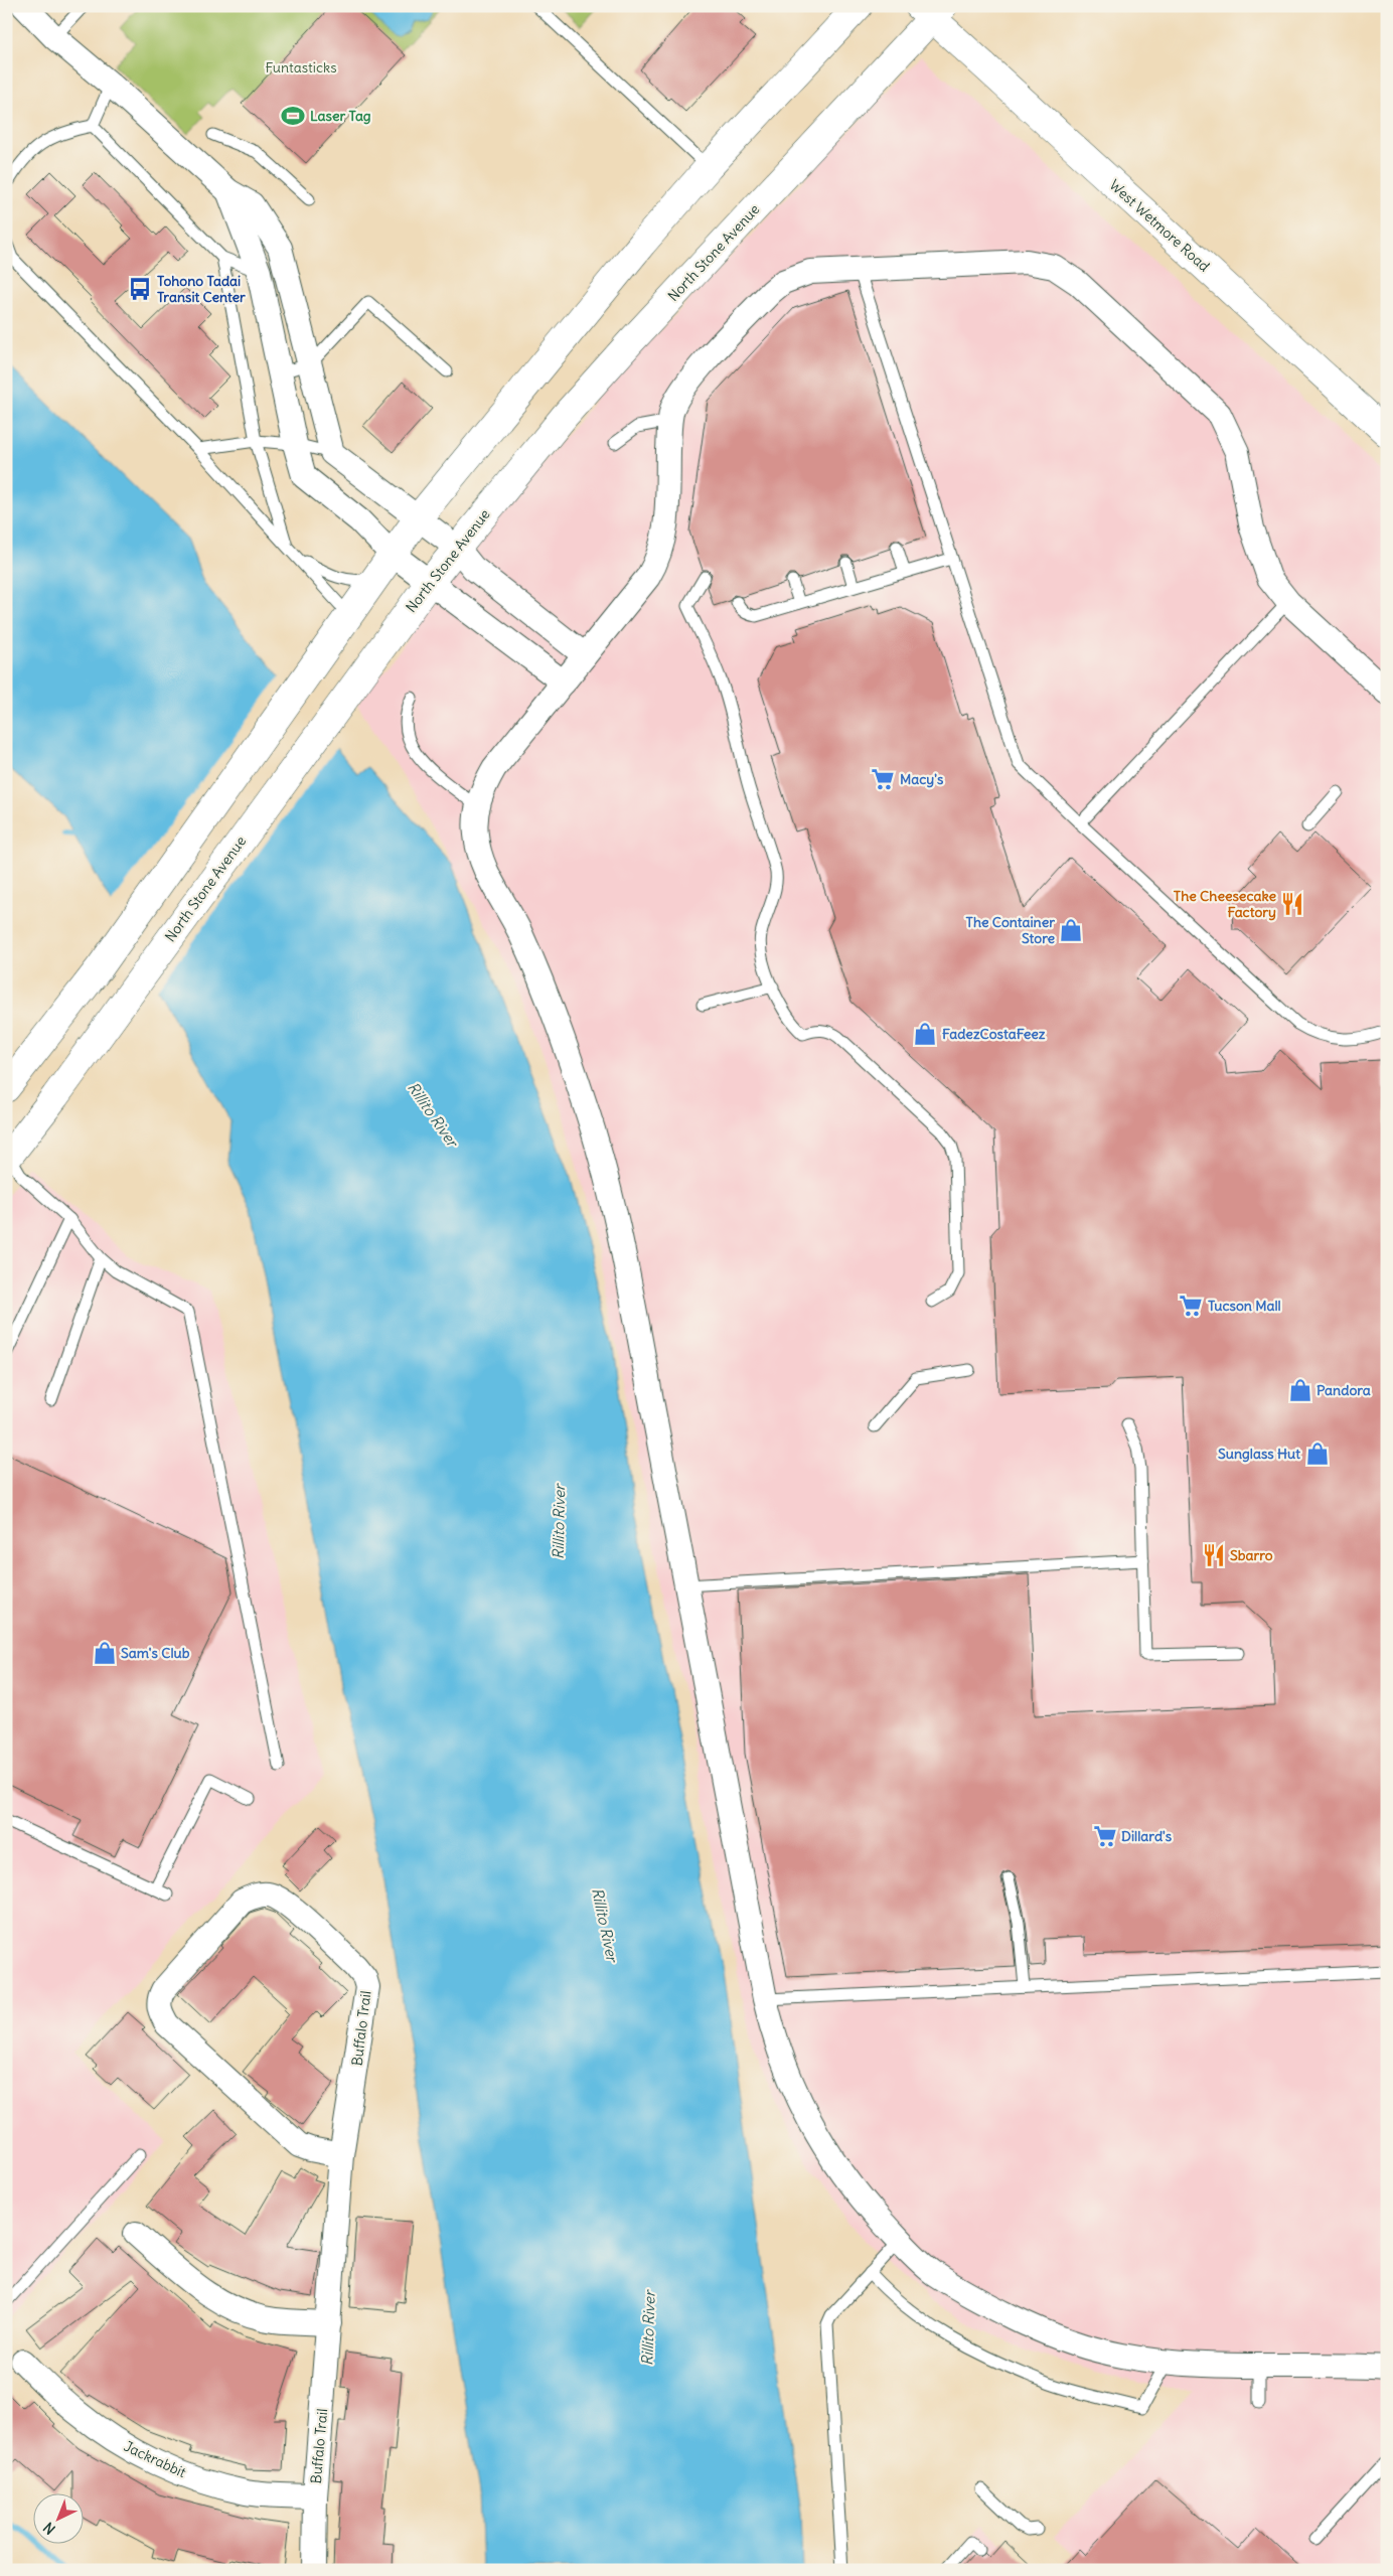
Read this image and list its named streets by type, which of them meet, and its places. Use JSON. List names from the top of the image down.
{
  "streets": {
    "main road": ["West Wetmore Road", "North Stone Avenue"],
    "street": ["Buffalo Trail", "Jackrabbit"]
  },
  "crossings": [
    ["West Wetmore Road", "North Stone Avenue"],
    ["Buffalo Trail", "Jackrabbit"]
  ],
  "water": ["Rillito River"],
  "parks": ["Funtasticks"],
  "places": {
    "sports": ["Laser Tag"],
    "bus stop": ["Tohono Tadai Transit Center"],
    "supermarket": ["Macy's", "Tucson Mall", "Dillard's"],
    "restaurant": ["The Cheesecake Factory", "Sbarro"],
    "shop": [
      "The Container Store",
      "FadezCostaFeez",
      "Pandora",
      "Sunglass Hut",
      "Sam's Club"
    ]
  },
  "north": "bottom left"
}
